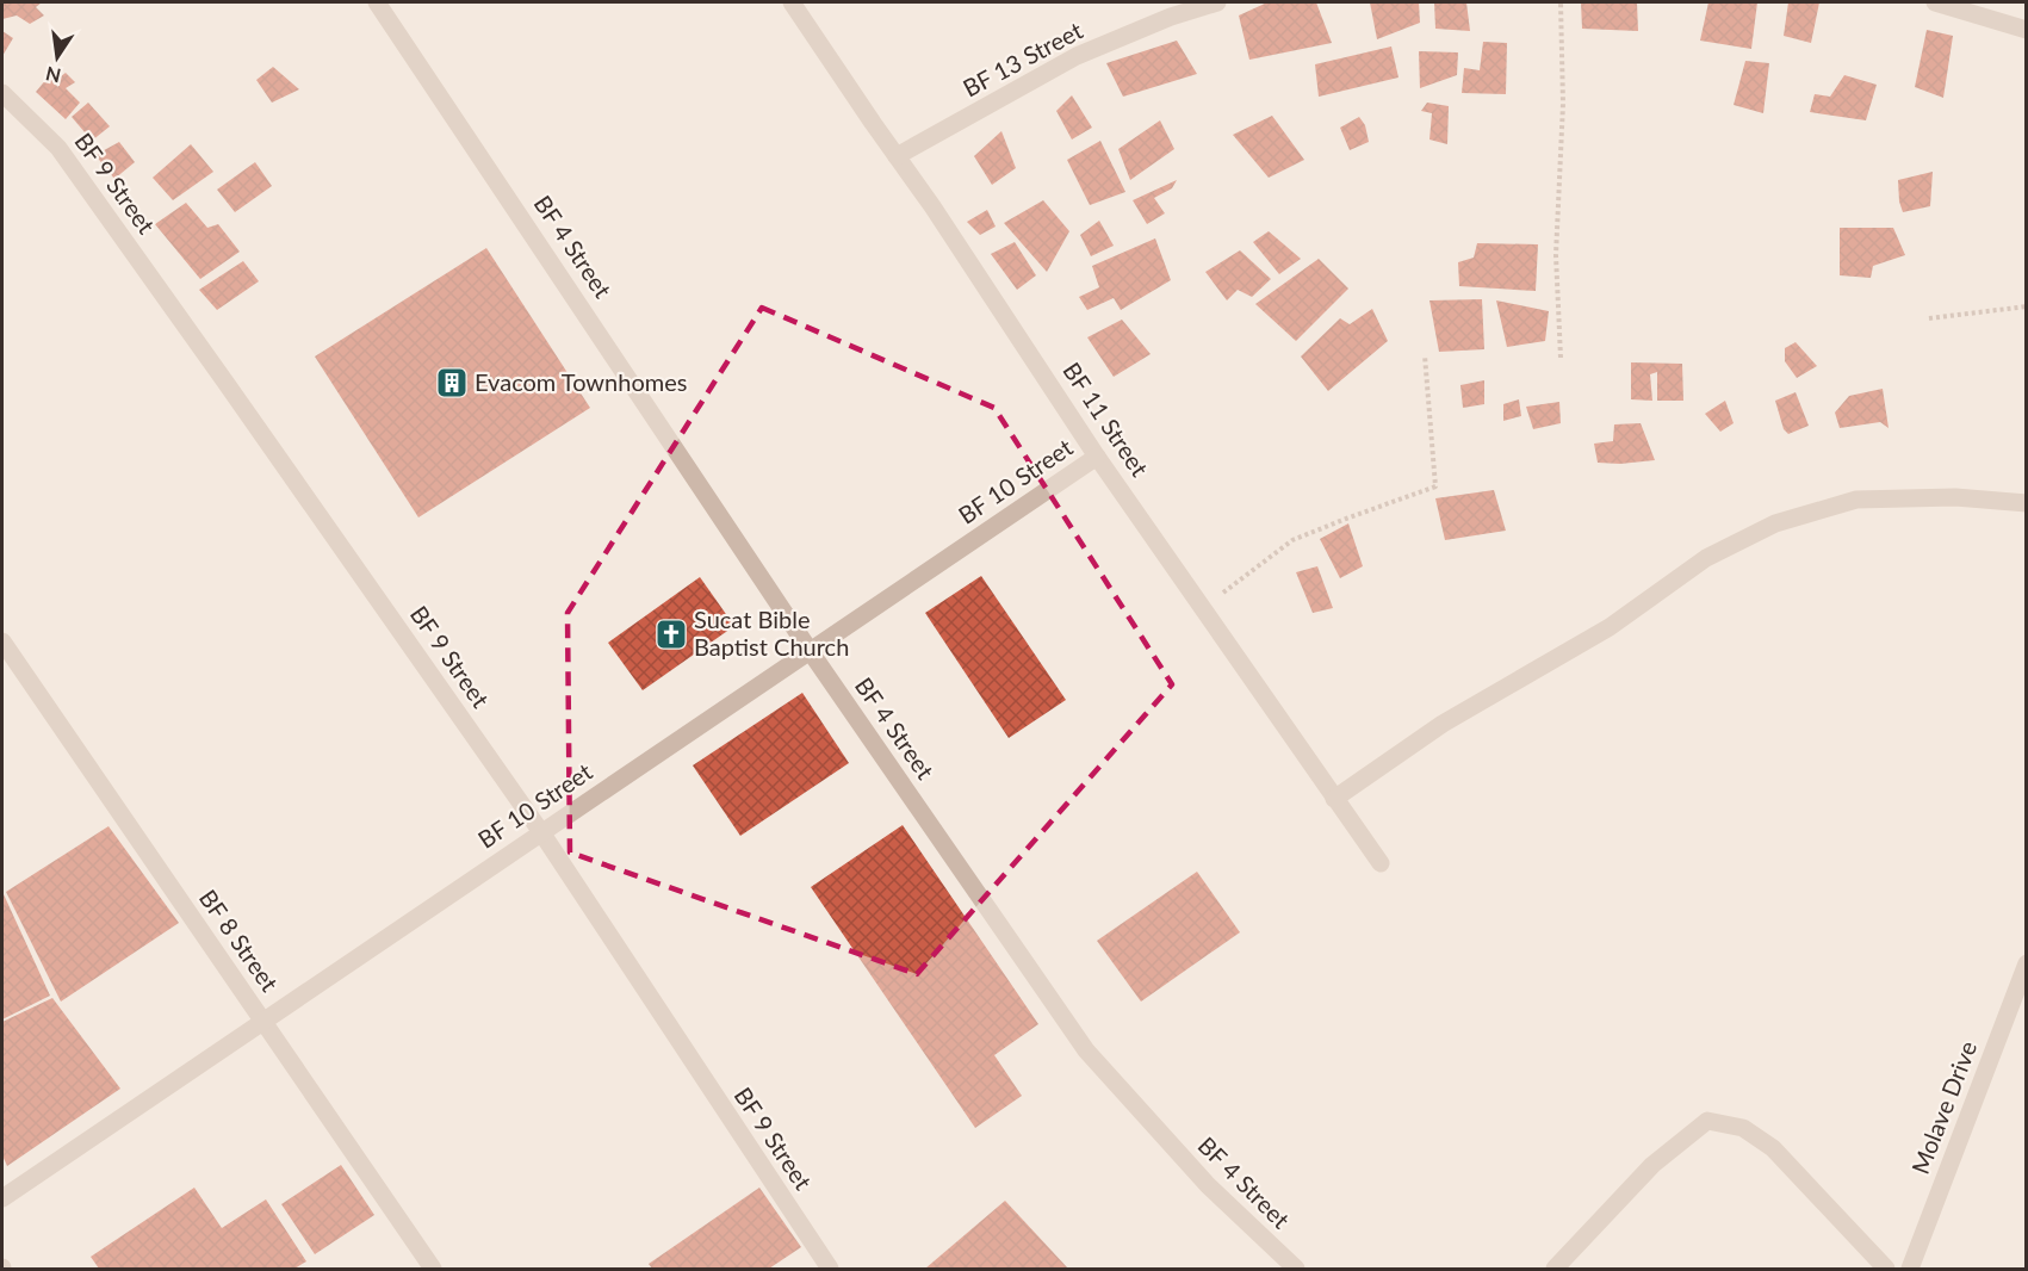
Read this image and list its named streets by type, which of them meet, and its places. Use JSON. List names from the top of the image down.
{
  "streets": {
    "street": [
      "BF 13 Street",
      "BF 9 Street",
      "BF 4 Street",
      "BF 11 Street",
      "BF 10 Street",
      "BF 8 Street",
      "Molave Drive"
    ]
  },
  "crossings": [
    ["BF 13 Street", "BF 11 Street"],
    ["BF 9 Street", "BF 10 Street"],
    ["BF 4 Street", "BF 10 Street"],
    ["BF 11 Street", "BF 10 Street"],
    ["BF 10 Street", "BF 8 Street"]
  ],
  "places": {
    "building": ["Evacom Townhomes"],
    "church": ["Sucat Bible Baptist Church"]
  },
  "north": "bottom"
}
